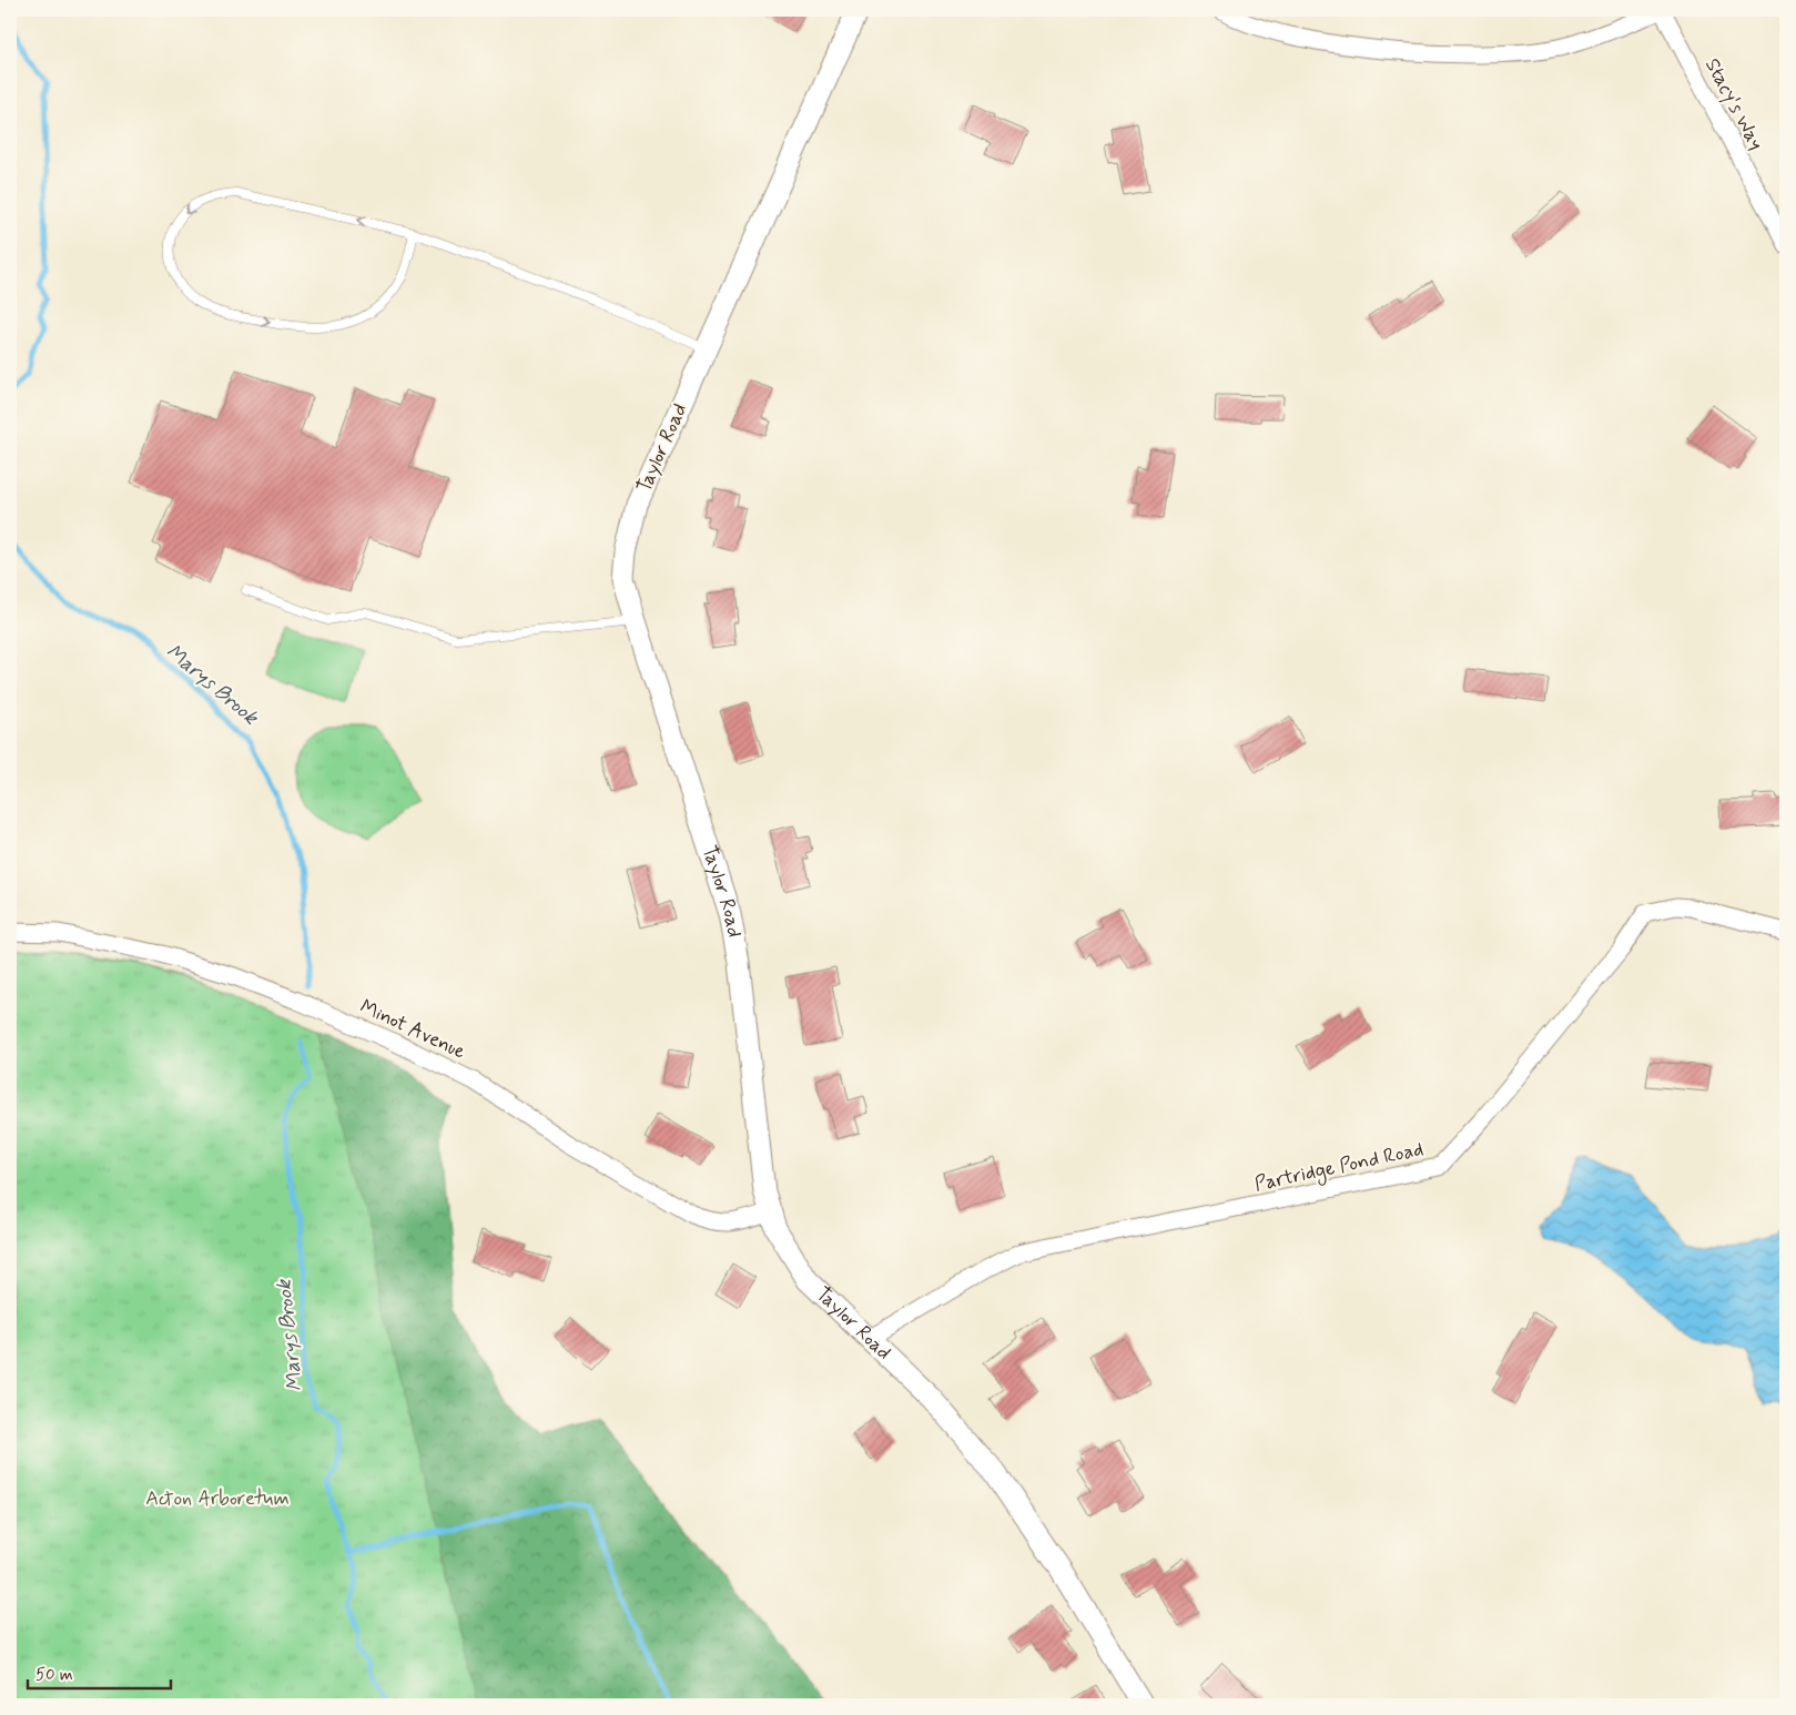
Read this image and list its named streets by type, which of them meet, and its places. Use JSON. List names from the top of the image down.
{
  "streets": {
    "street": [
      "Stacy's Way",
      "Taylor Road",
      "Minot Avenue",
      "Partridge Pond Road"
    ]
  },
  "crossings": [
    ["Taylor Road", "Minot Avenue"],
    ["Taylor Road", "Partridge Pond Road"]
  ],
  "water": ["Marys Brook"],
  "parks": ["Acton Arboretum"],
  "scale_bar": "50 m"
}
